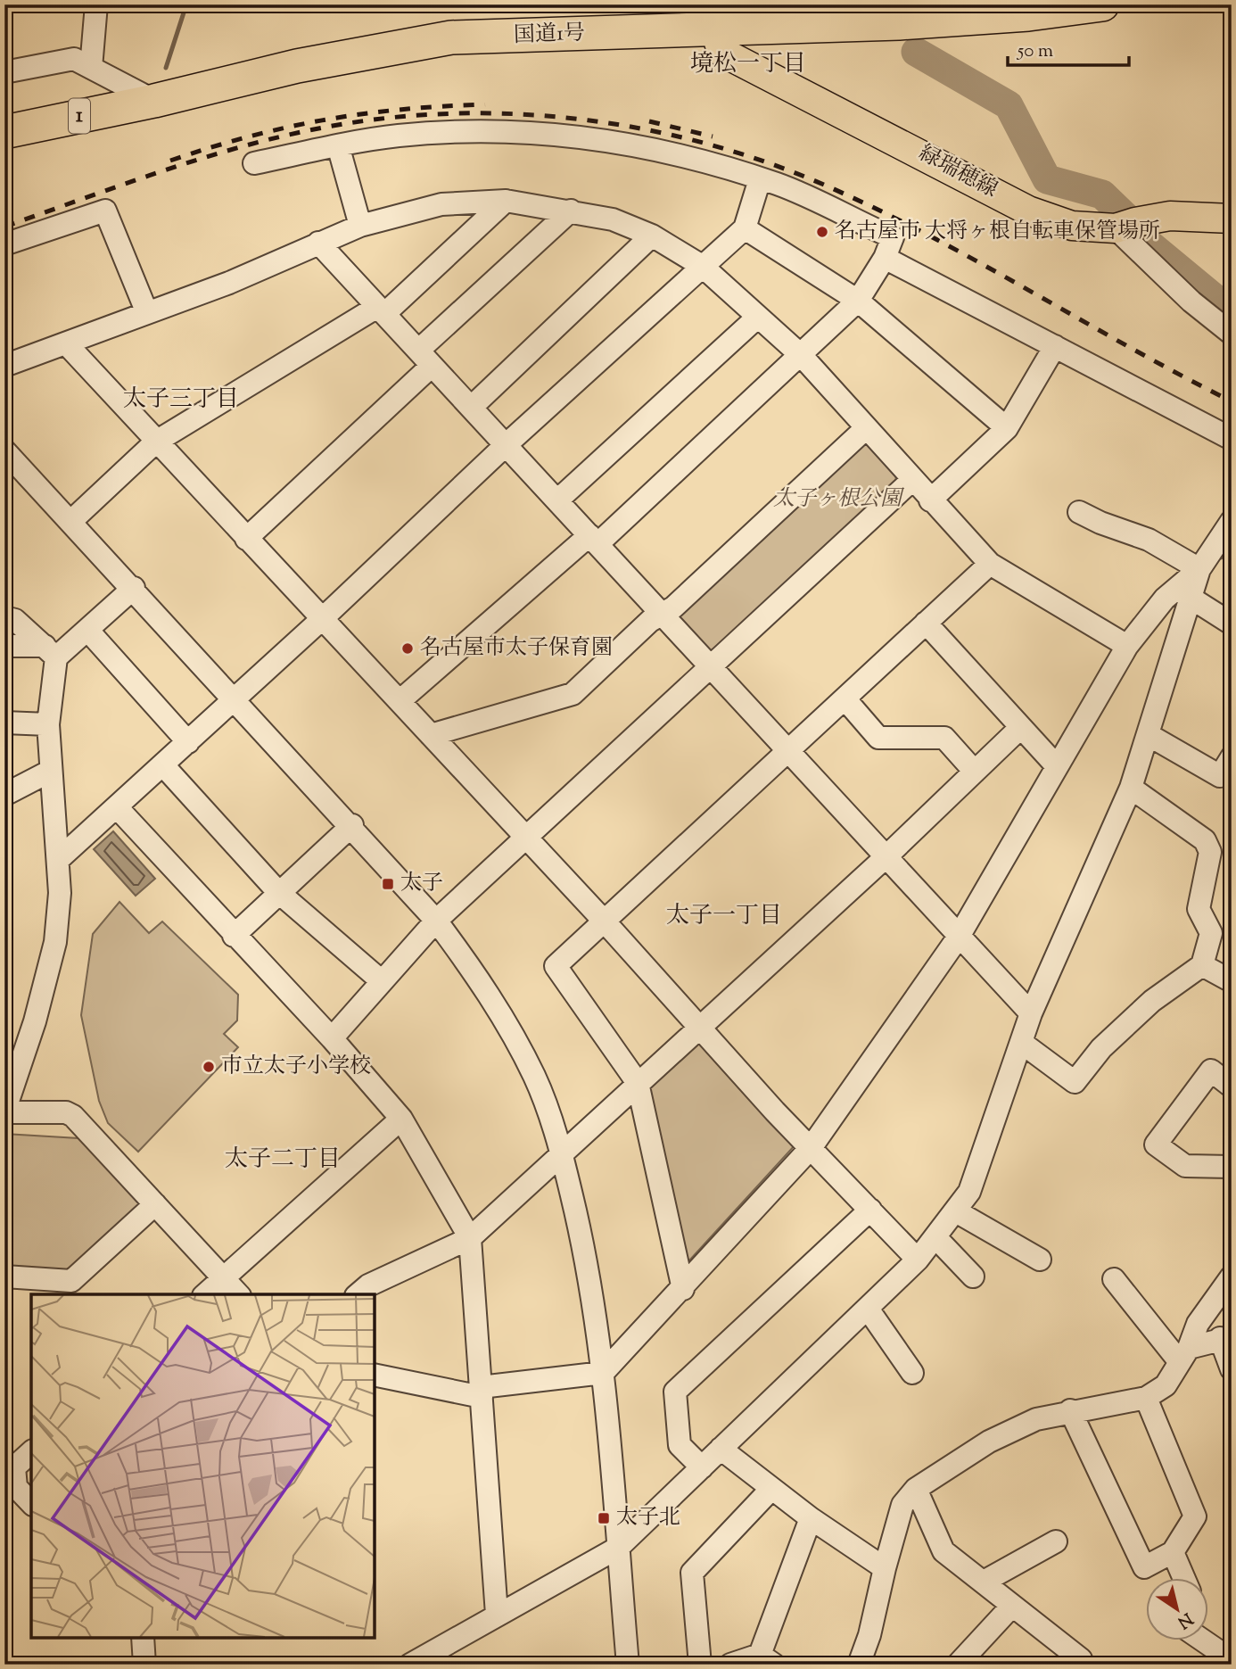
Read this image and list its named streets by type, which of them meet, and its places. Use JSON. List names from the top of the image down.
{
  "streets": {
    "highway": ["国道1号", "1"],
    "main road": ["緑瑞穂線"]
  },
  "crossings": [
    ["国道1号", "緑瑞穂線"]
  ],
  "districts": [
    "境松一丁目",
    "太子三丁目",
    "太子一丁目",
    "太子二丁目"
  ],
  "parks": ["太子ヶ根公園"],
  "places": {
    "other": ["名古屋市 大将ヶ根自転車保管場所", "名古屋市太子保育園", "市立太子小学校"],
    "transit": ["太子", "太子北"]
  },
  "scale_bar": "50 m",
  "north": "bottom right"
}
